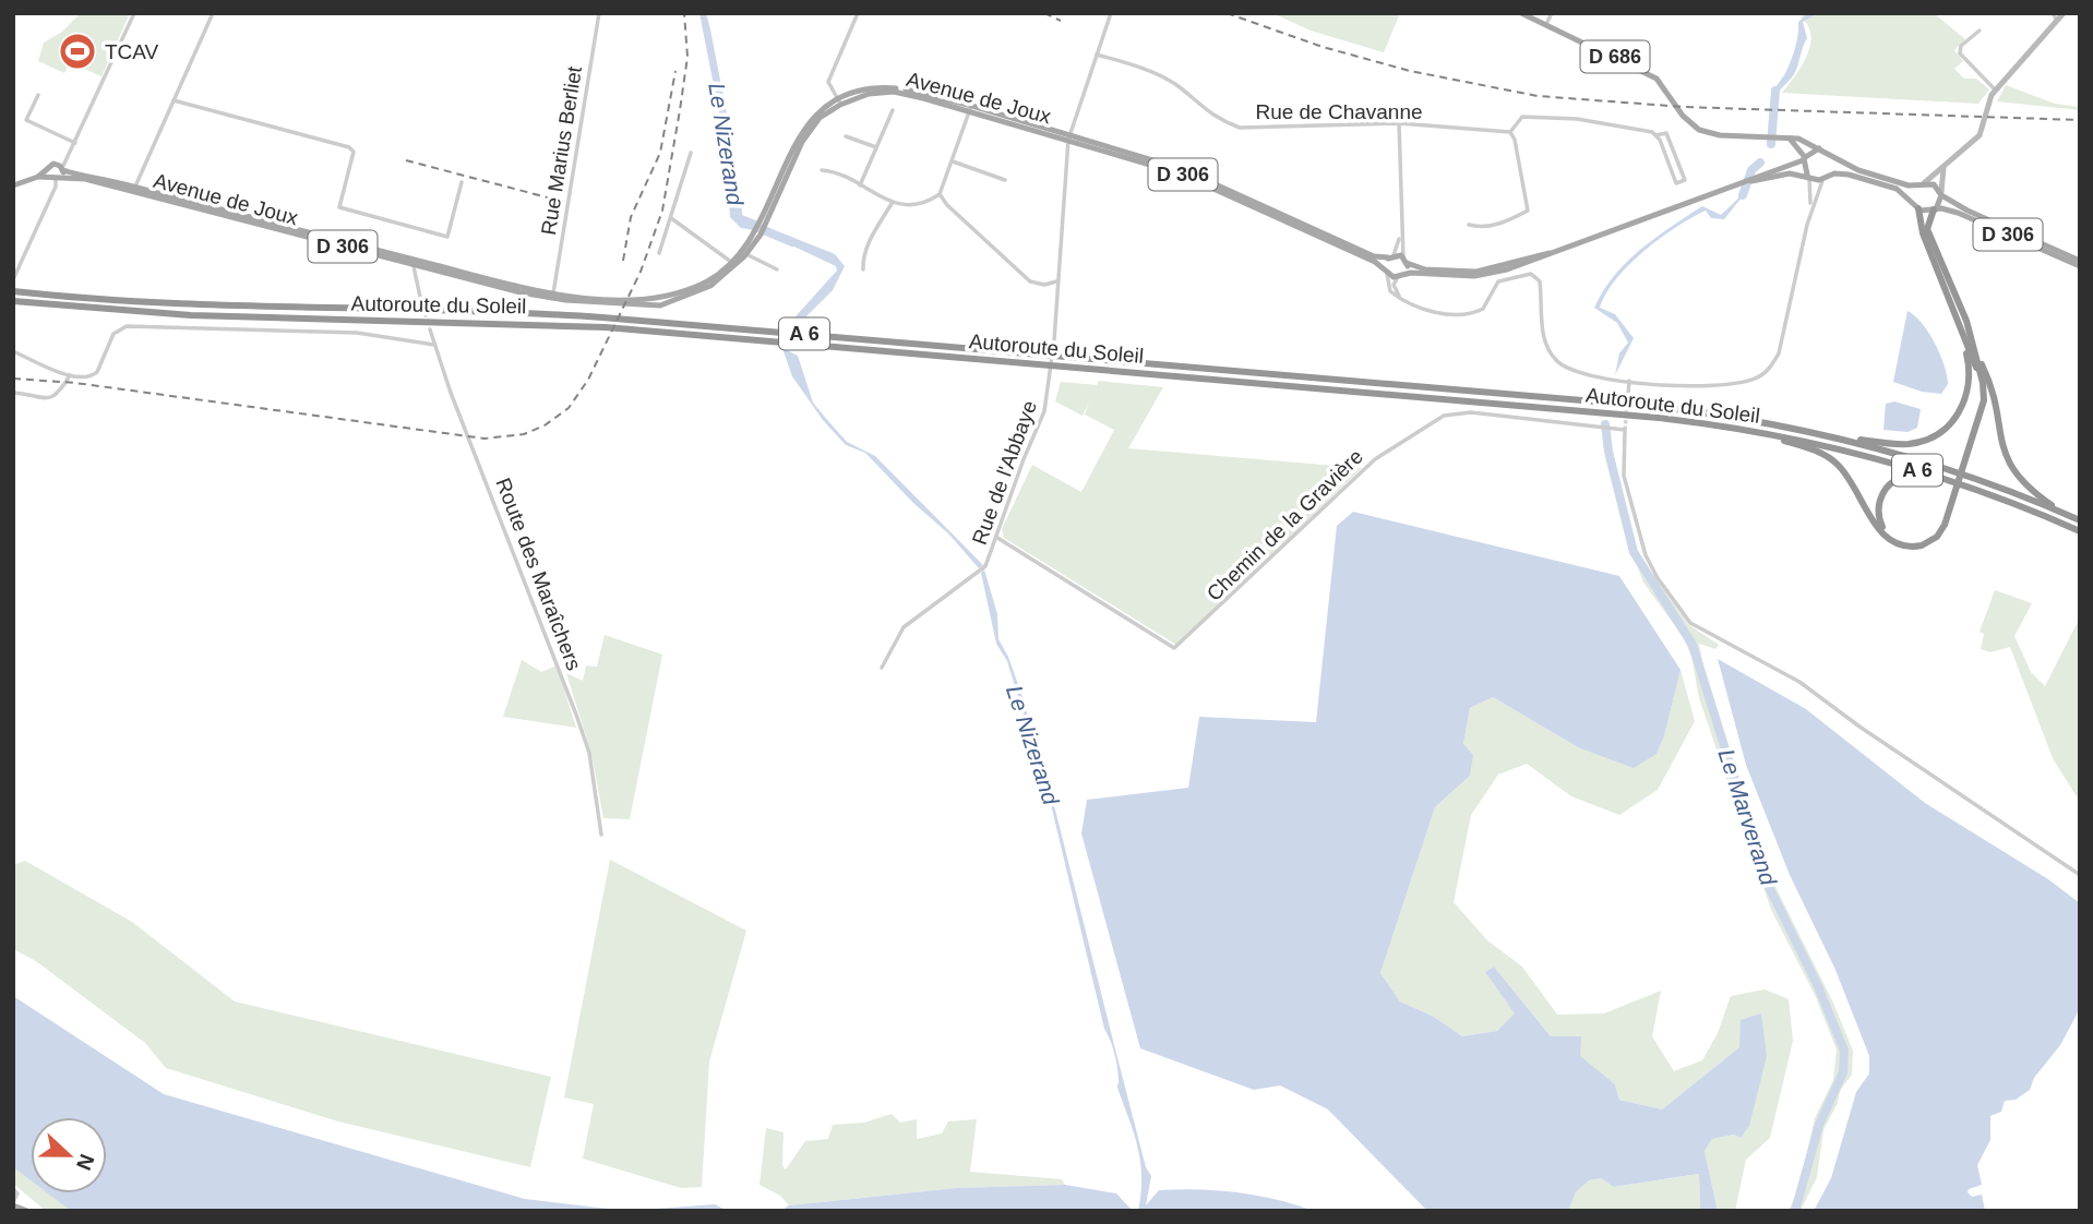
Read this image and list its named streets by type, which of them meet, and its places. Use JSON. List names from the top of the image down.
{
  "streets": {
    "highway": ["Autoroute du Soleil", "A 6"],
    "main road": ["D 686", "Avenue de Joux", "D 306"],
    "street": [
      "Rue de Chavanne",
      "Rue Marius Berliet",
      "Rue de l'Abbaye",
      "Chemin de la Gravière",
      "Route des Maraîchers"
    ]
  },
  "crossings": [
    ["Avenue de Joux", "Rue Marius Berliet"],
    ["Rue de l'Abbaye", "Chemin de la Gravière"]
  ],
  "water": ["Le Nizerand", "Le Marverand"],
  "places": {
    "sports": ["TCAV"]
  },
  "north": "right"
}
